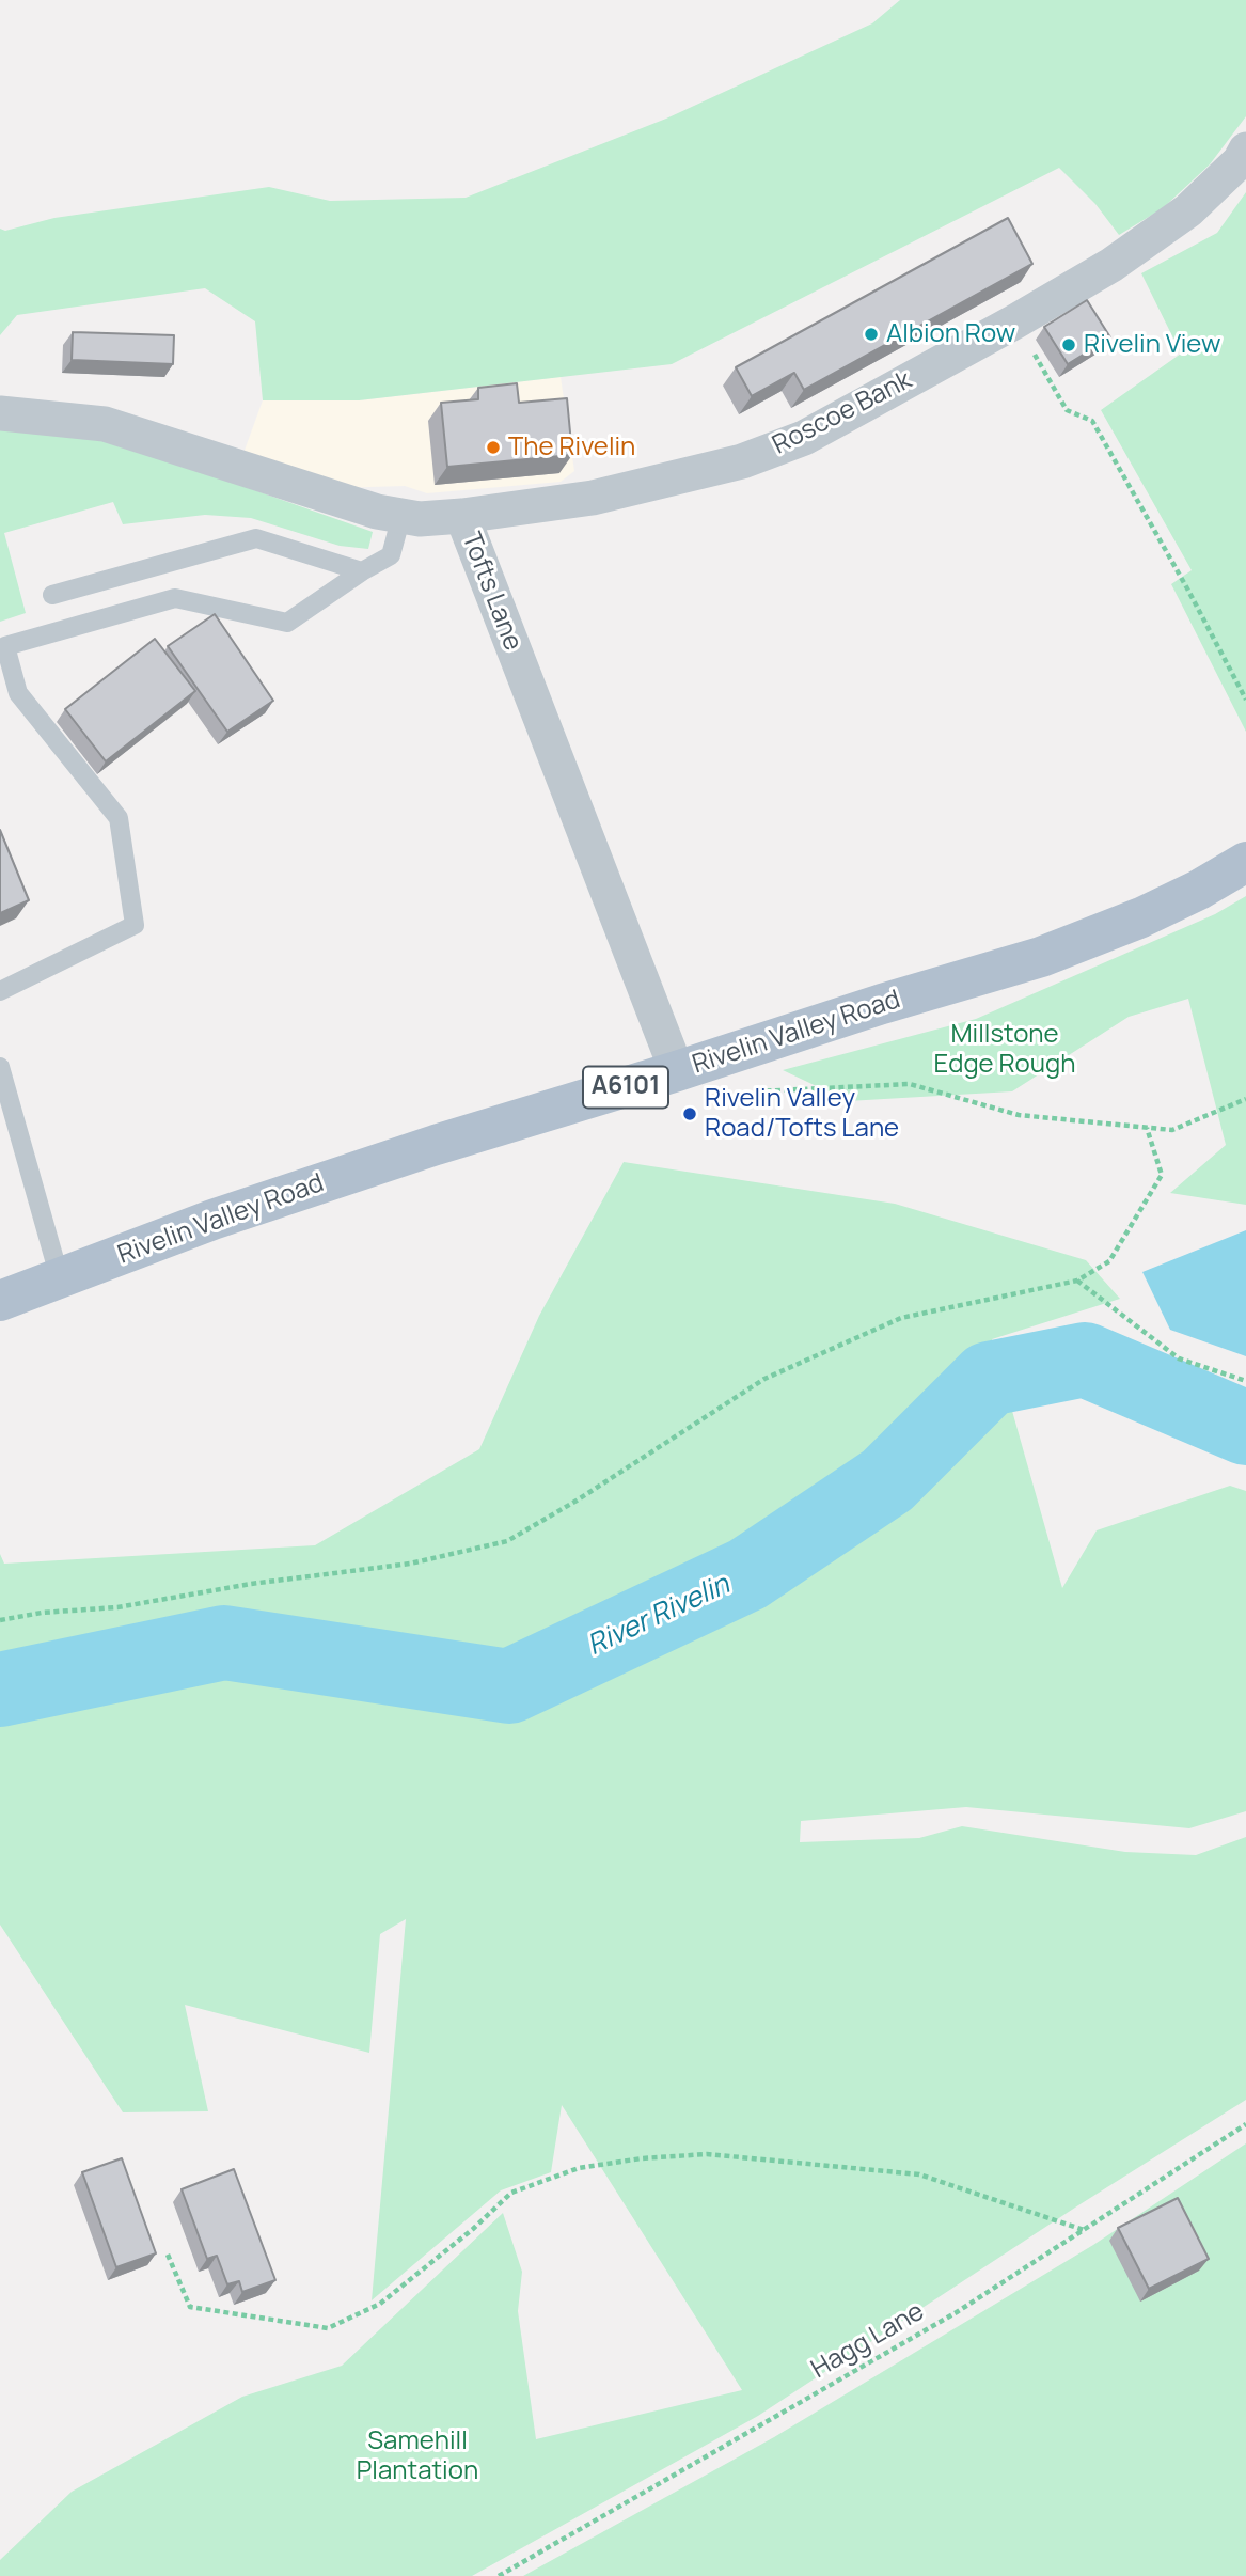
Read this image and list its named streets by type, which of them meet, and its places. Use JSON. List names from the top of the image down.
{
  "streets": {
    "main road": ["Rivelin Valley Road", "A6101"],
    "street": ["Roscoe Bank", "Tofts Lane"],
    "path": ["Hagg Lane"]
  },
  "crossings": [
    ["Roscoe Bank", "Tofts Lane"],
    ["Tofts Lane", "Rivelin Valley Road"]
  ],
  "water": ["River Rivelin"],
  "parks": ["Millstone Edge Rough", "Samehill Plantation"],
  "places": [
    "Albion Row",
    "Rivelin View",
    "The Rivelin",
    "Rivelin Valley Road/Tofts Lane"
  ]
}
